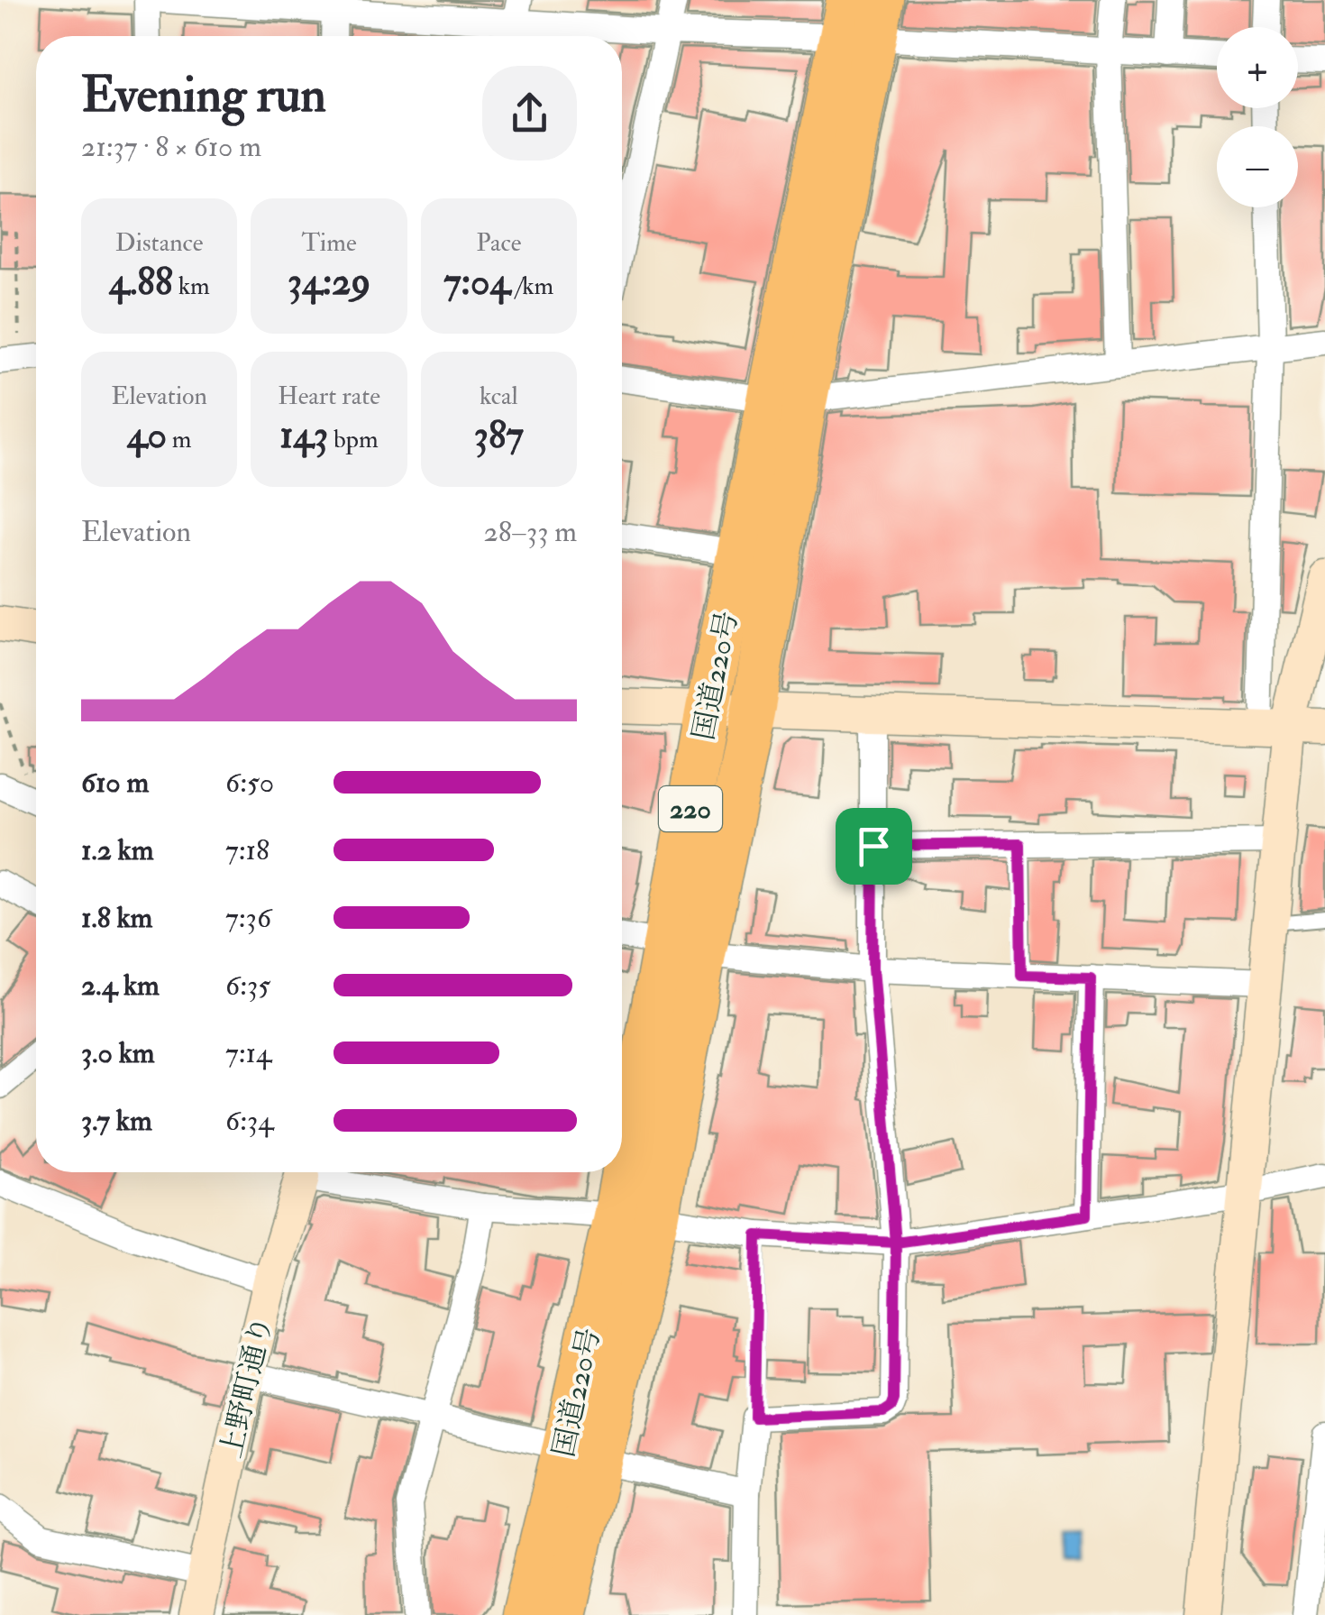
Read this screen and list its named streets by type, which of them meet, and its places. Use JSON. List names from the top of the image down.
{
  "streets": {
    "highway": ["国道220号", "220"],
    "street": ["上野町通り"]
  },
  "page": {
    "map_buttons": ["+", "−"],
    "heading": ["Evening run", "21:37 · 8 × 610 m"],
    "stats": [
      ["Distance", "4.88 km"],
      ["Time", "34:29"],
      ["Pace", "7:04 /km"],
      ["Elevation", "40 m"],
      ["Heart rate", "143 bpm"],
      ["kcal", "387"]
    ],
    "chart": ["Elevation", "28–33 m"],
    "list": [
      {
        "name": "610 m",
        "note": "6:50"
      },
      {
        "name": "1.2 km",
        "note": "7:18"
      },
      {
        "name": "1.8 km",
        "note": "7:36"
      },
      {
        "name": "2.4 km",
        "note": "6:35"
      },
      {
        "name": "3.0 km",
        "note": "7:14"
      },
      {
        "name": "3.7 km",
        "note": "6:34"
      }
    ]
  }
}
